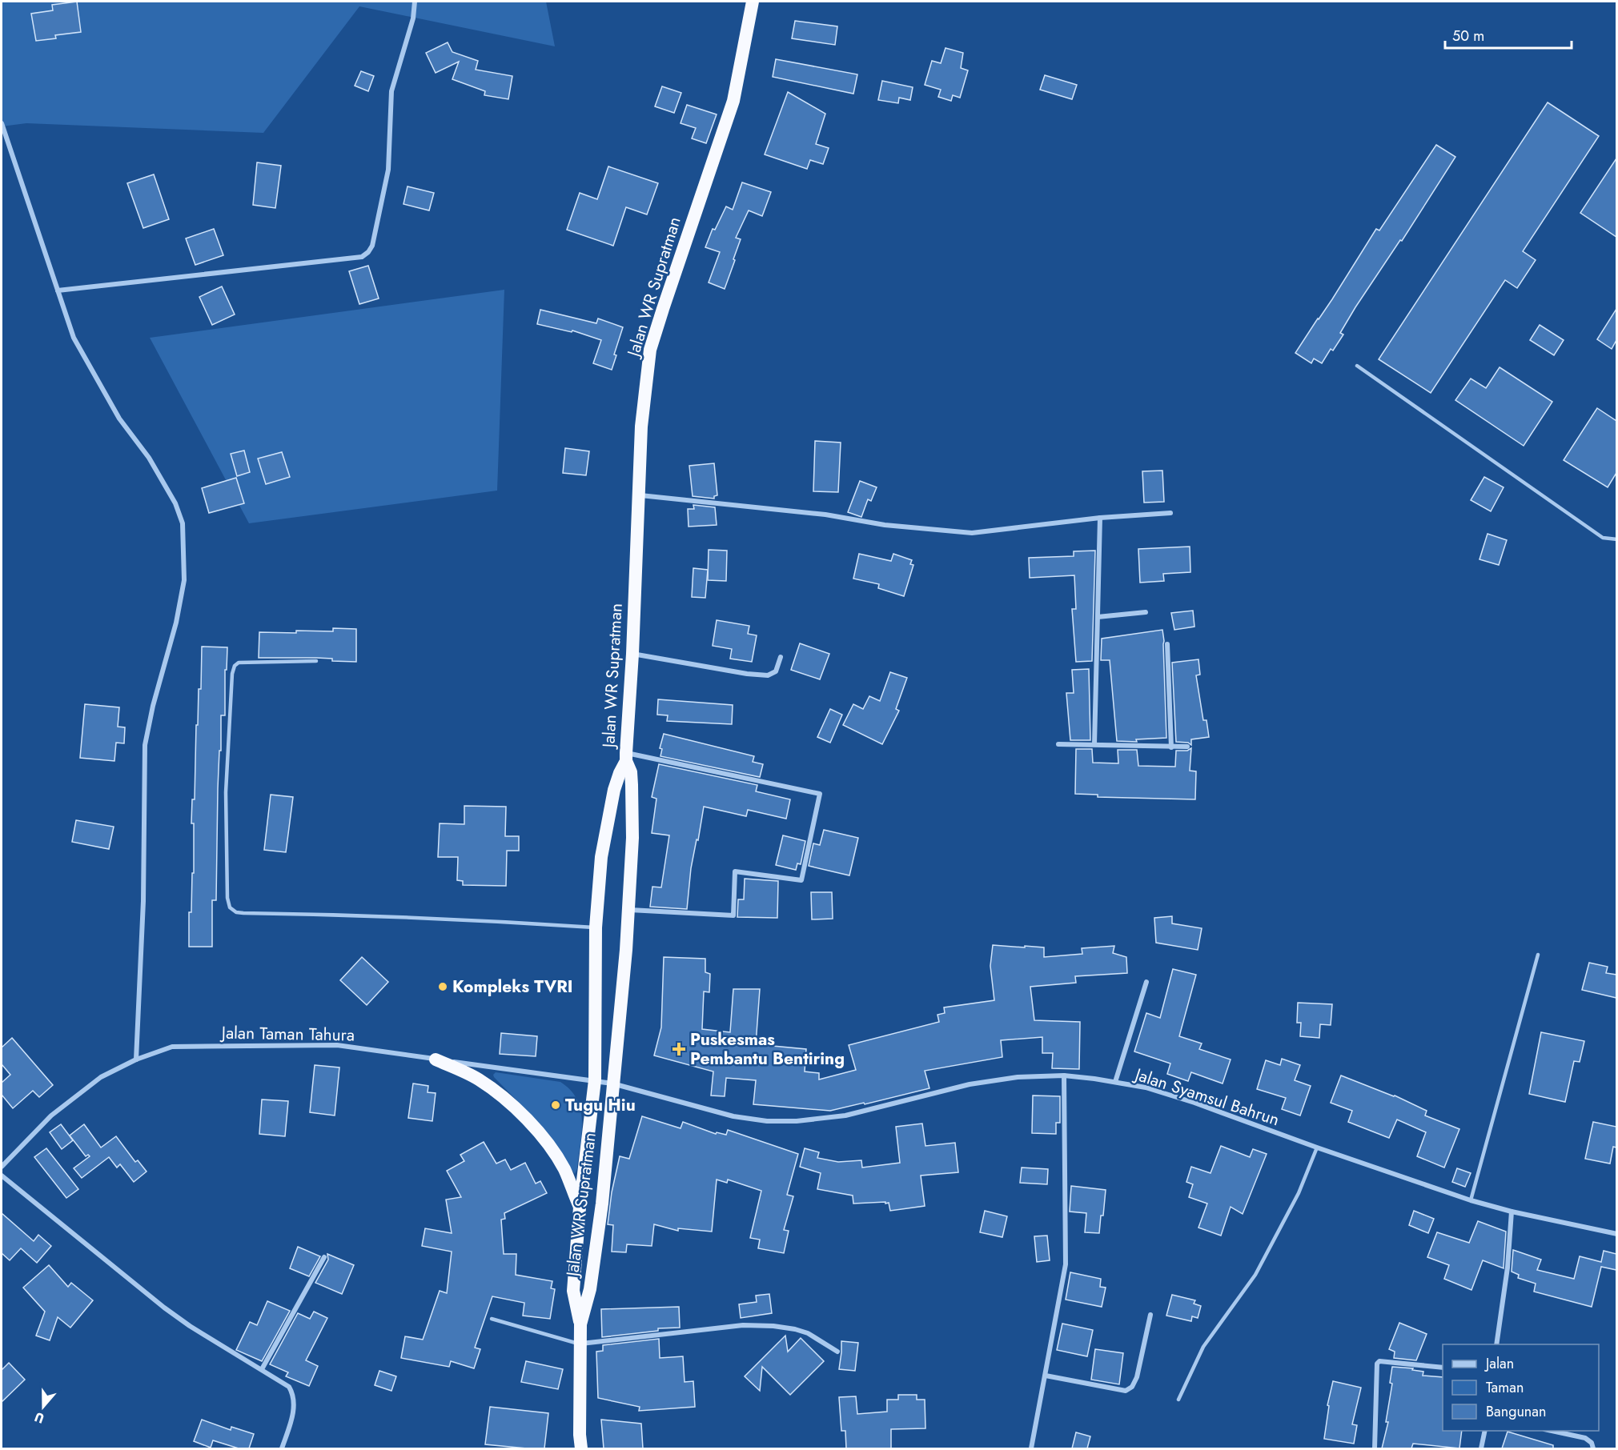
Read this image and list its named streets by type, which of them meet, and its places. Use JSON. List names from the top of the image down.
{
  "streets": {
    "highway": ["Jalan WR Supratman"],
    "street": ["Jalan Taman Tahura", "Jalan Syamsul Bahrun"]
  },
  "crossings": [
    ["Jalan WR Supratman", "Jalan Taman Tahura"],
    ["Jalan WR Supratman", "Jalan Syamsul Bahrun"],
    ["Jalan Taman Tahura", "Jalan Syamsul Bahrun"]
  ],
  "places": {
    "other": ["Kompleks TVRI", "Tugu Hiu"],
    "health": ["Puskesmas Pembantu Bentiring"]
  },
  "legend": ["Jalan", "Taman", "Bangunan"],
  "scale_bar": "50 m",
  "north": "bottom"
}
